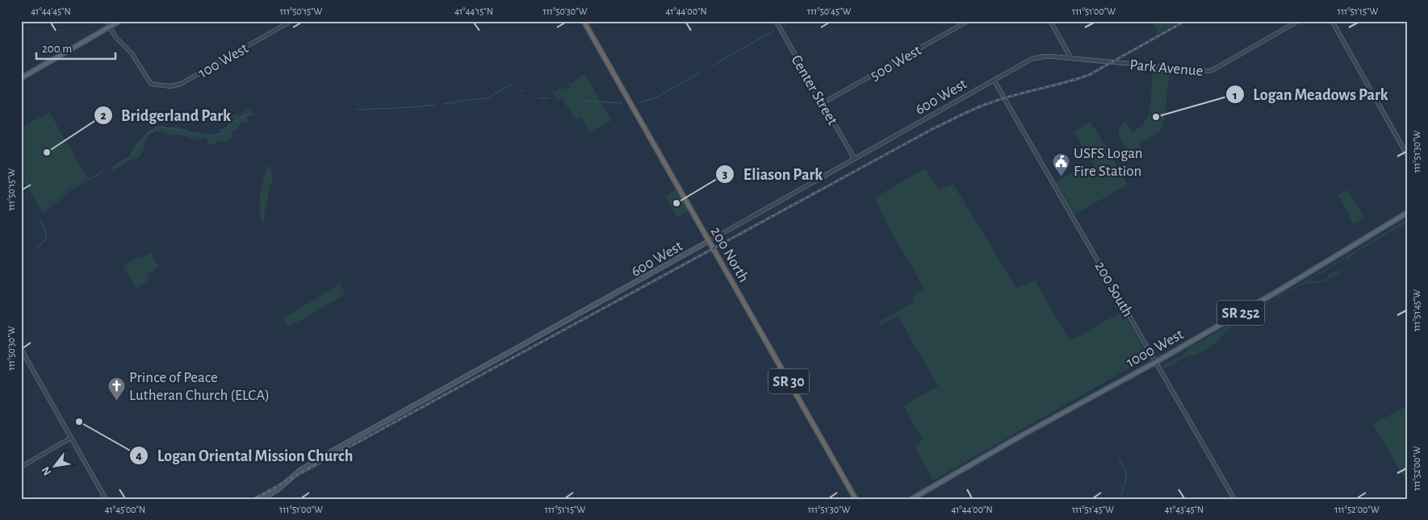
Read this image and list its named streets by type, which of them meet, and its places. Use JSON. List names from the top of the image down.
{
  "streets": {
    "highway": ["200 North", "SR 30"],
    "main road": ["600 West", "SR 252", "1000 West"],
    "street": [
      "100 West",
      "500 West",
      "Park Avenue",
      "Center Street",
      "200 South"
    ]
  },
  "crossings": [
    ["500 West", "Center Street"],
    ["Park Avenue", "600 West"],
    ["Center Street", "600 West"],
    ["600 West", "200 North"],
    ["600 West", "200 South"],
    ["200 South", "1000 West"]
  ],
  "places": {
    "other": [
      "Logan Meadows Park",
      "Bridgerland Park",
      "Eliason Park",
      "Logan Oriental Mission Church"
    ],
    "public building": ["USFS Logan Fire Station"],
    "church": ["Prince of Peace Lutheran Church (ELCA)"]
  },
  "scale_bar": "200 m",
  "north": "bottom left",
  "coordinates": [
    "41°44'45\"N",
    "111°50'15\"W",
    "41°44'15\"N",
    "111°50'30\"W",
    "41°44'00\"N",
    "111°50'45\"W",
    "111°51'00\"W",
    "111°51'15\"W",
    "111°51'30\"W",
    "111°51'45\"W",
    "111°52'00\"W",
    "41°45'00\"N",
    "41°43'45\"N"
  ]
}
